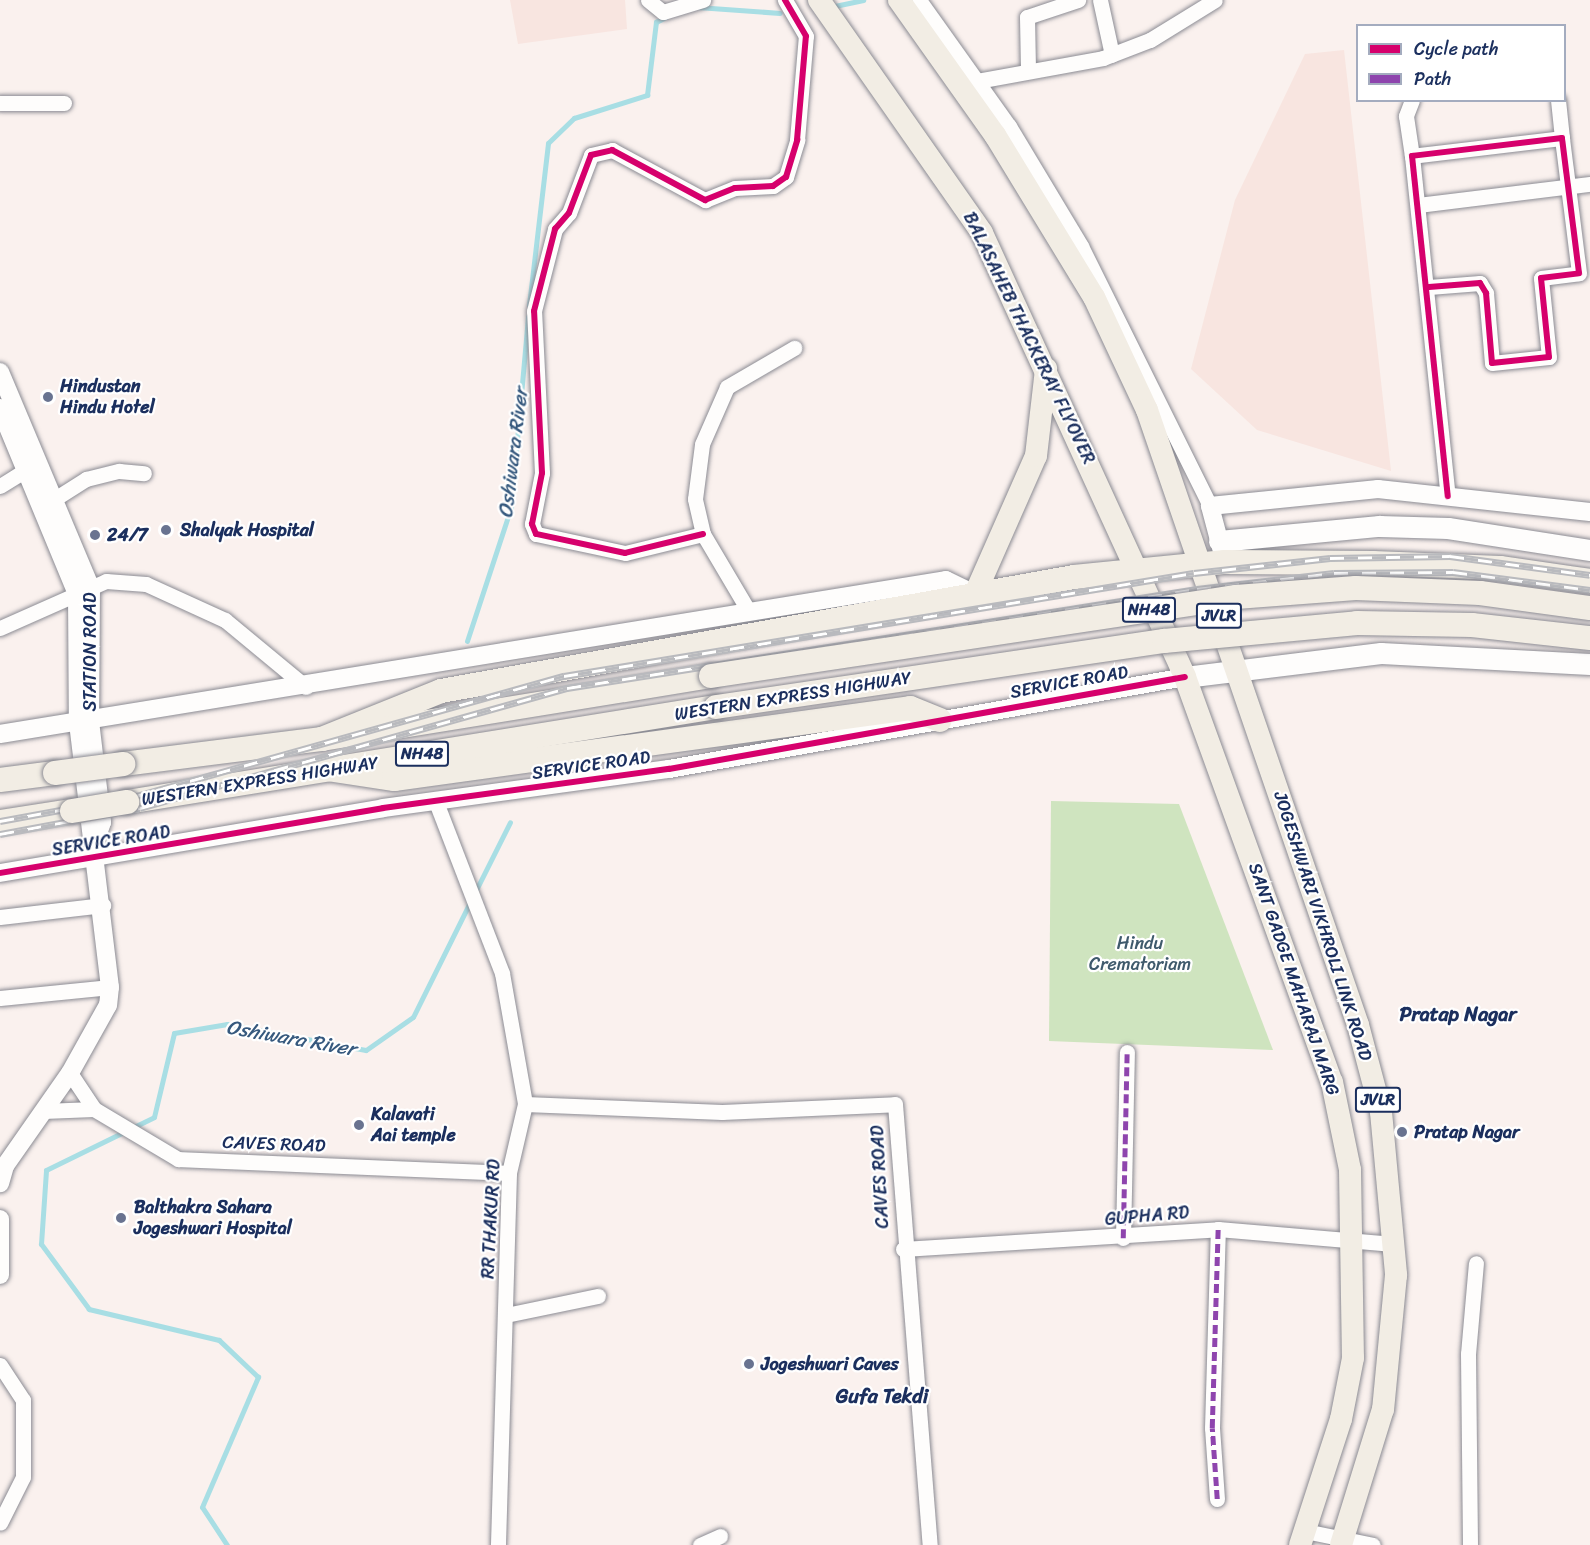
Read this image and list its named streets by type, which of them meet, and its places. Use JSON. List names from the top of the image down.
{
  "streets": {
    "highway": ["NH48", "WESTERN EXPRESS HIGHWAY"],
    "main road": [
      "BALASAHEB THACKERAY FLYOVER",
      "JVLR",
      "JOGESHWARI VIKHROLI LINK ROAD",
      "SANT GADGE MAHARAJ MARG"
    ],
    "street": [
      "STATION ROAD",
      "SERVICE ROAD",
      "CAVES ROAD",
      "GUPHA RD",
      "RR THAKUR RD"
    ]
  },
  "crossings": [
    ["BALASAHEB THACKERAY FLYOVER", "SANT GADGE MAHARAJ MARG"],
    ["STATION ROAD", "SERVICE ROAD"],
    ["STATION ROAD", "CAVES ROAD"],
    ["SERVICE ROAD", "SANT GADGE MAHARAJ MARG"],
    ["SERVICE ROAD", "RR THAKUR RD"],
    ["JOGESHWARI VIKHROLI LINK ROAD", "GUPHA RD"],
    ["SANT GADGE MAHARAJ MARG", "GUPHA RD"],
    ["CAVES ROAD", "GUPHA RD"],
    ["CAVES ROAD", "RR THAKUR RD"]
  ],
  "districts": ["Pratap Nagar", "Gufa Tekdi"],
  "water": ["Oshiwara River"],
  "parks": ["Hindu Crematoriam"],
  "places": [
    "Hindustan Hindu Hotel",
    "Shalyak Hospital",
    "24/7",
    "Kalavati Aai temple",
    "Pratap Nagar",
    "Balthakra Sahara Jogeshwari Hospital",
    "Jogeshwari Caves"
  ],
  "legend": ["Cycle path", "Path"]
}
